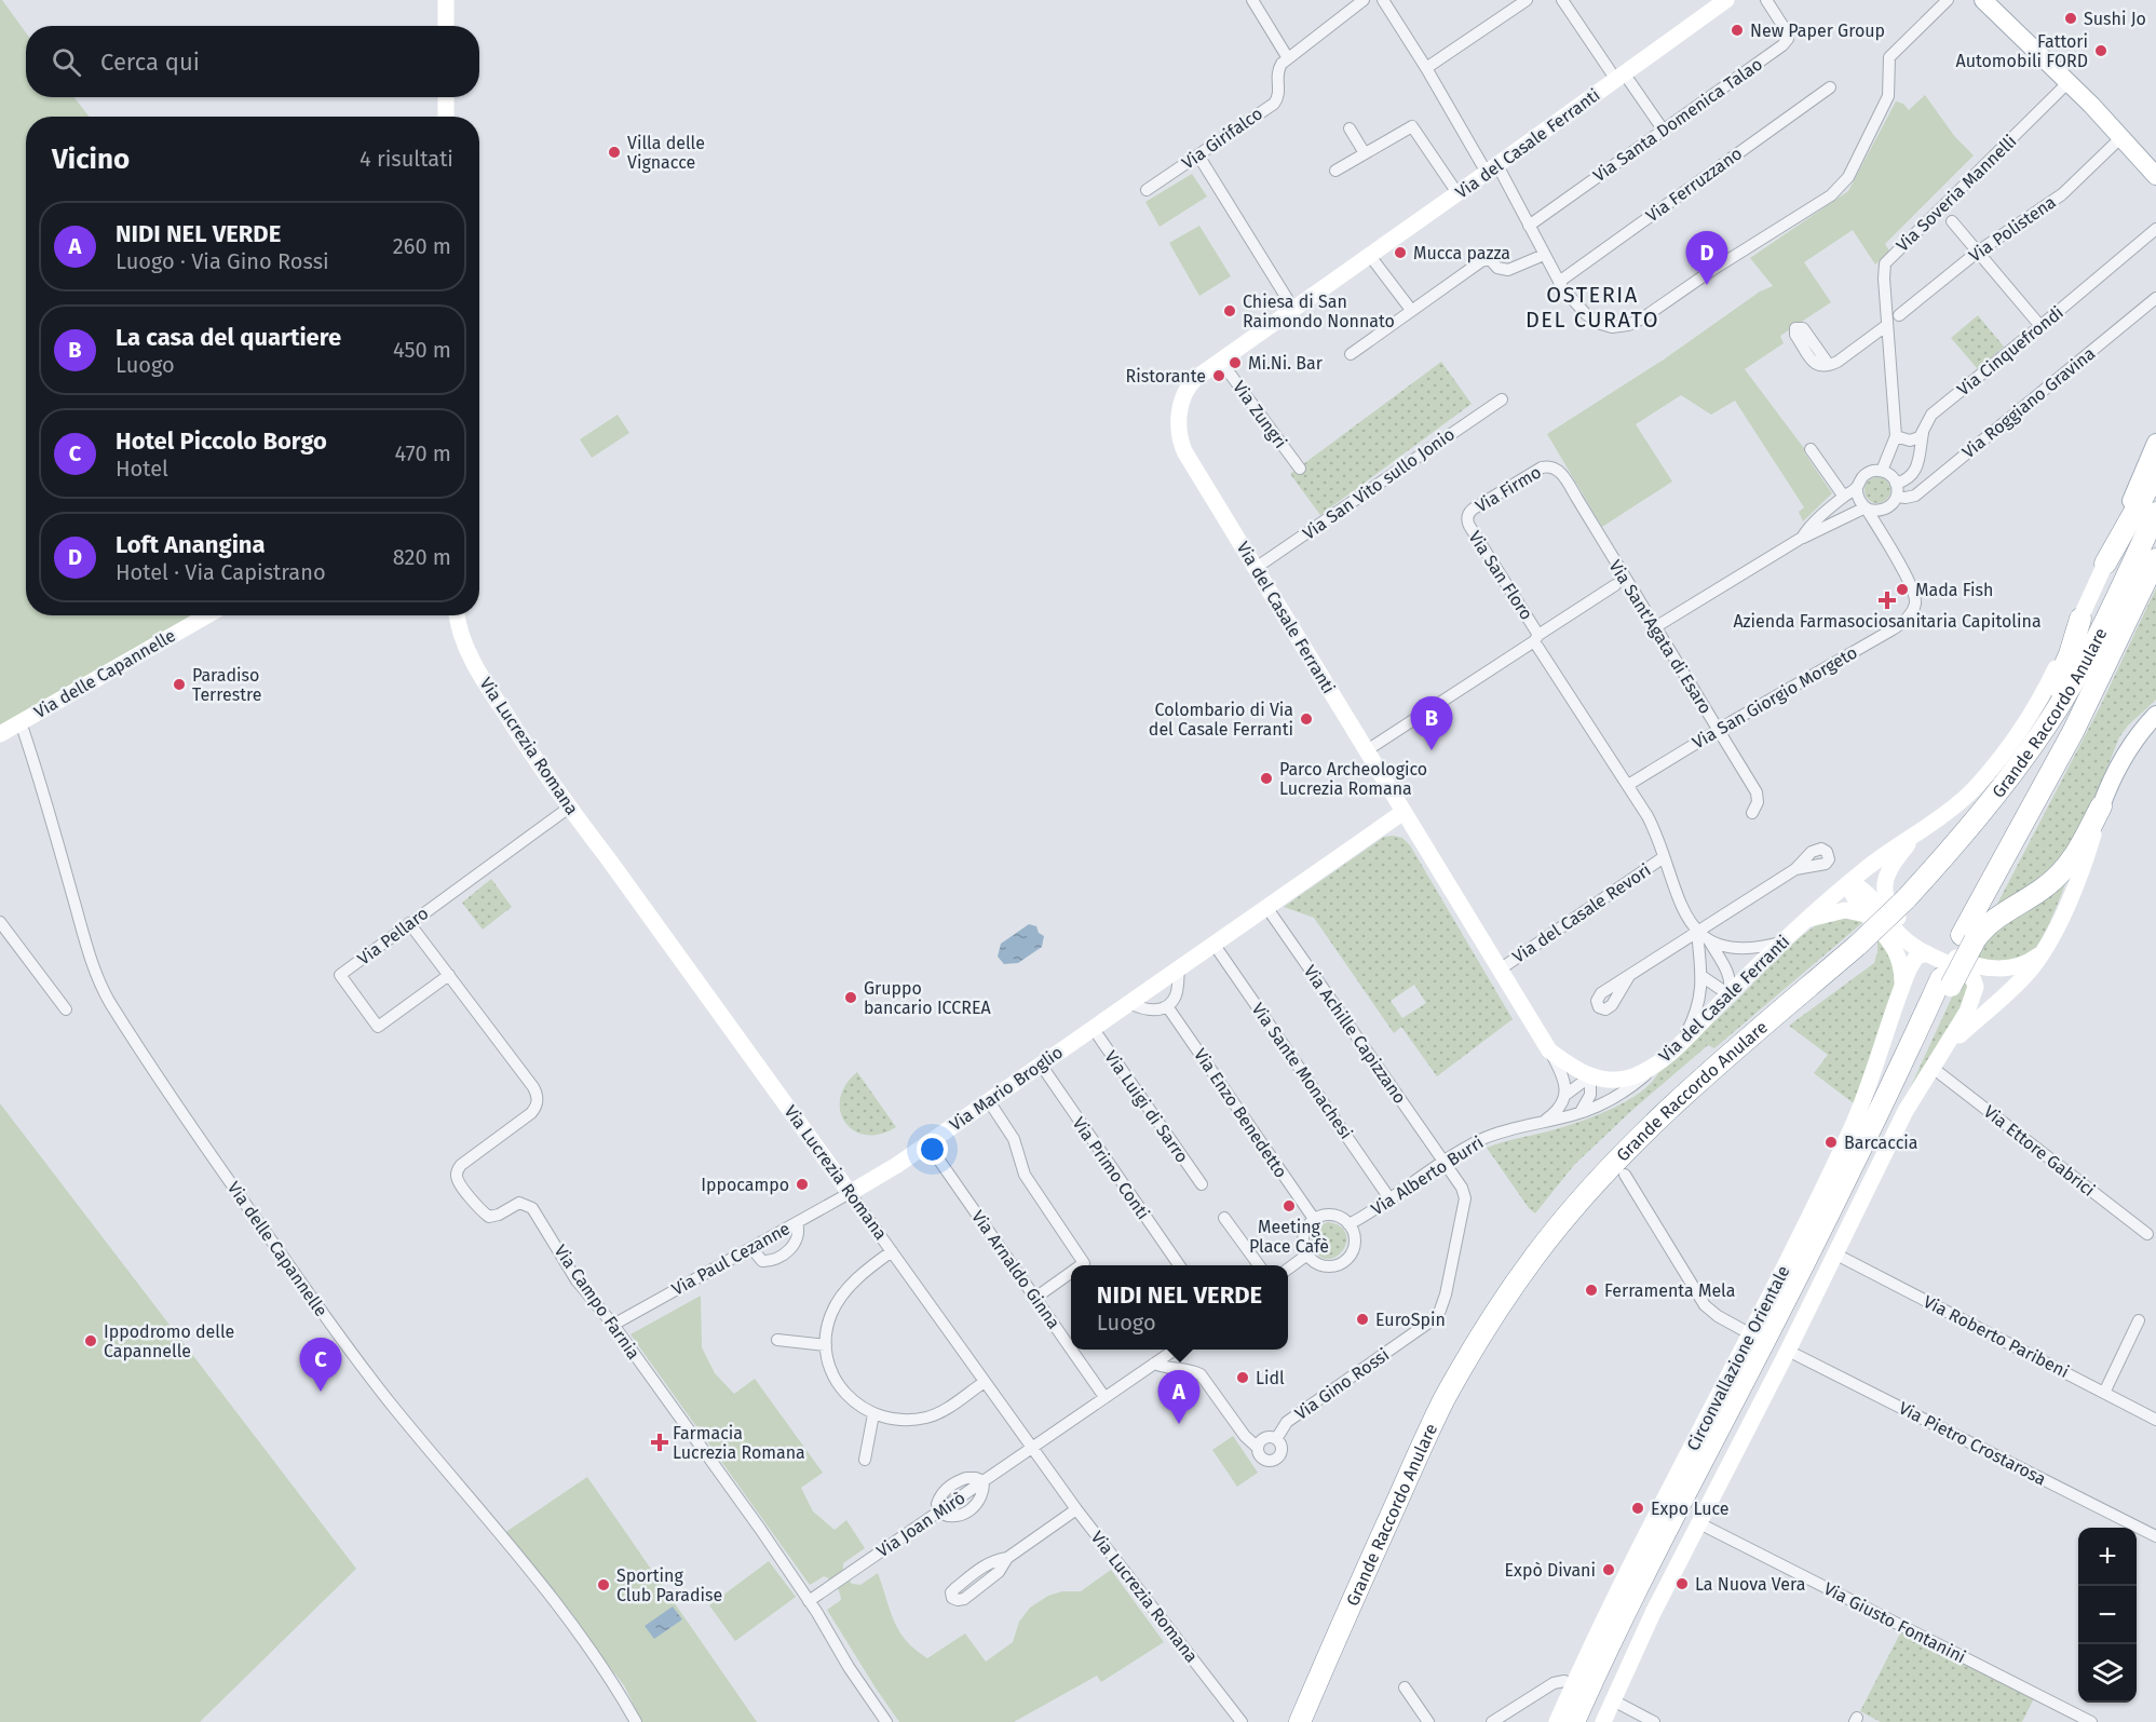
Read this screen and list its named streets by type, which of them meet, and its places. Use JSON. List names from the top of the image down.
{
  "streets": {
    "highway": ["Grande Raccordo Anulare"],
    "street": [
      "Via Santa Domenica Talao",
      "Via Girifalco",
      "Via del Casale Ferranti",
      "Via Ferruzzano",
      "Via Soveria Mannelli",
      "Via Polistena",
      "Via Cinquefrondi",
      "Via Roggiano Gravina",
      "Via Zungri",
      "Via San Vito sullo Jonio",
      "Via Firmo",
      "Via San Floro",
      "Via Sant'Agata di Esaro",
      "Via delle Capannelle",
      "Via San Giorgio Morgeto",
      "Via Lucrezia Romana",
      "Via del Casale Revori",
      "Via Pellaro",
      "Via Achille Capizzano",
      "Via Sante Monachesi",
      "Via Mario Broglio",
      "Via Luigi di Sarro",
      "Via Enzo Benedetto",
      "Via Ettore Gabrici",
      "Via Primo Conti",
      "Via Alberto Burri",
      "Via Paul Cezanne",
      "Via Arnaldo Ginna",
      "Via Campo Farnia",
      "Via Roberto Paribeni",
      "Circonvallazione Orientale",
      "Via Gino Rossi",
      "Via Pietro Crostarosa",
      "Via Joan Mirò",
      "Via Giusto Fontanini"
    ]
  },
  "crossings": [
    ["Via del Casale Ferranti", "Via Zungri"],
    ["Via del Casale Ferranti", "Via San Vito sullo Jonio"],
    ["Via del Casale Ferranti", "Via del Casale Revori"],
    ["Via del Casale Ferranti", "Via Mario Broglio"],
    ["Via del Casale Ferranti", "Via Alberto Burri"],
    ["Via Firmo", "Via San Floro"],
    ["Via Firmo", "Via Sant'Agata di Esaro"],
    ["Via San Floro", "Via San Giorgio Morgeto"],
    ["Via San Floro", "Via del Casale Revori"],
    ["Via Sant'Agata di Esaro", "Via San Giorgio Morgeto"],
    ["Grande Raccordo Anulare", "Circonvallazione Orientale"],
    ["Via Lucrezia Romana", "Via Pellaro"],
    ["Via Lucrezia Romana", "Via Mario Broglio"],
    ["Via Lucrezia Romana", "Via Paul Cezanne"],
    ["Via Lucrezia Romana", "Via Joan Mirò"],
    ["Via Pellaro", "Via Campo Farnia"],
    ["Via Achille Capizzano", "Via Mario Broglio"],
    ["Via Achille Capizzano", "Via Alberto Burri"],
    ["Via Achille Capizzano", "Via Gino Rossi"],
    ["Via Sante Monachesi", "Via Mario Broglio"],
    ["Via Sante Monachesi", "Via Alberto Burri"],
    ["Via Mario Broglio", "Via Luigi di Sarro"],
    ["Via Mario Broglio", "Via Primo Conti"],
    ["Via Mario Broglio", "Via Paul Cezanne"],
    ["Via Mario Broglio", "Via Arnaldo Ginna"],
    ["Via Enzo Benedetto", "Via Alberto Burri"],
    ["Via Alberto Burri", "Via Gino Rossi"],
    ["Via Paul Cezanne", "Via Campo Farnia"],
    ["Via Campo Farnia", "Via Joan Mirò"]
  ],
  "districts": ["OSTERIA DEL CURATO"],
  "places": {
    "other": [
      "Sushi Jo",
      "New Paper Group",
      "Fattori Automobili FORD",
      "Villa delle Vignacce",
      "Mucca pazza",
      "Chiesa di San Raimondo Nonnato",
      "Mi.Ni. Bar",
      "Ristorante",
      "Mada Fish",
      "Paradiso Terrestre",
      "Colombario di Via del Casale Ferranti",
      "Parco Archeologico Lucrezia Romana",
      "Gruppo bancario ICCREA",
      "Barcaccia",
      "Ippocampo",
      "Meeting Place Cafè",
      "Ferramenta Mela",
      "EuroSpin",
      "Ippodromo delle Capannelle",
      "Lidl",
      "Expo Luce",
      "Expò Divani",
      "La Nuova Vera",
      "Sporting Club Paradise"
    ],
    "health": ["Azienda Farmasociosanitaria Capitolina", "Farmacia Lucrezia Romana"]
  },
  "page": {
    "search": "Cerca qui",
    "heading": ["Vicino", "4 risultati"],
    "list": [
      {
        "mark": "A",
        "name": "NIDI NEL VERDE",
        "note": "Luogo · Via Gino Rossi",
        "value": "260 m"
      },
      {
        "mark": "B",
        "name": "La casa del quartiere",
        "note": "Luogo",
        "value": "450 m"
      },
      {
        "mark": "C",
        "name": "Hotel Piccolo Borgo",
        "note": "Hotel",
        "value": "470 m"
      },
      {
        "mark": "D",
        "name": "Loft Anangina",
        "note": "Hotel · Via Capistrano",
        "value": "820 m"
      }
    ],
    "pins": [
      "D",
      "B",
      "C",
      "A"
    ],
    "popup": ["NIDI NEL VERDE", "Luogo"],
    "map_buttons": ["+", "−"]
  }
}
